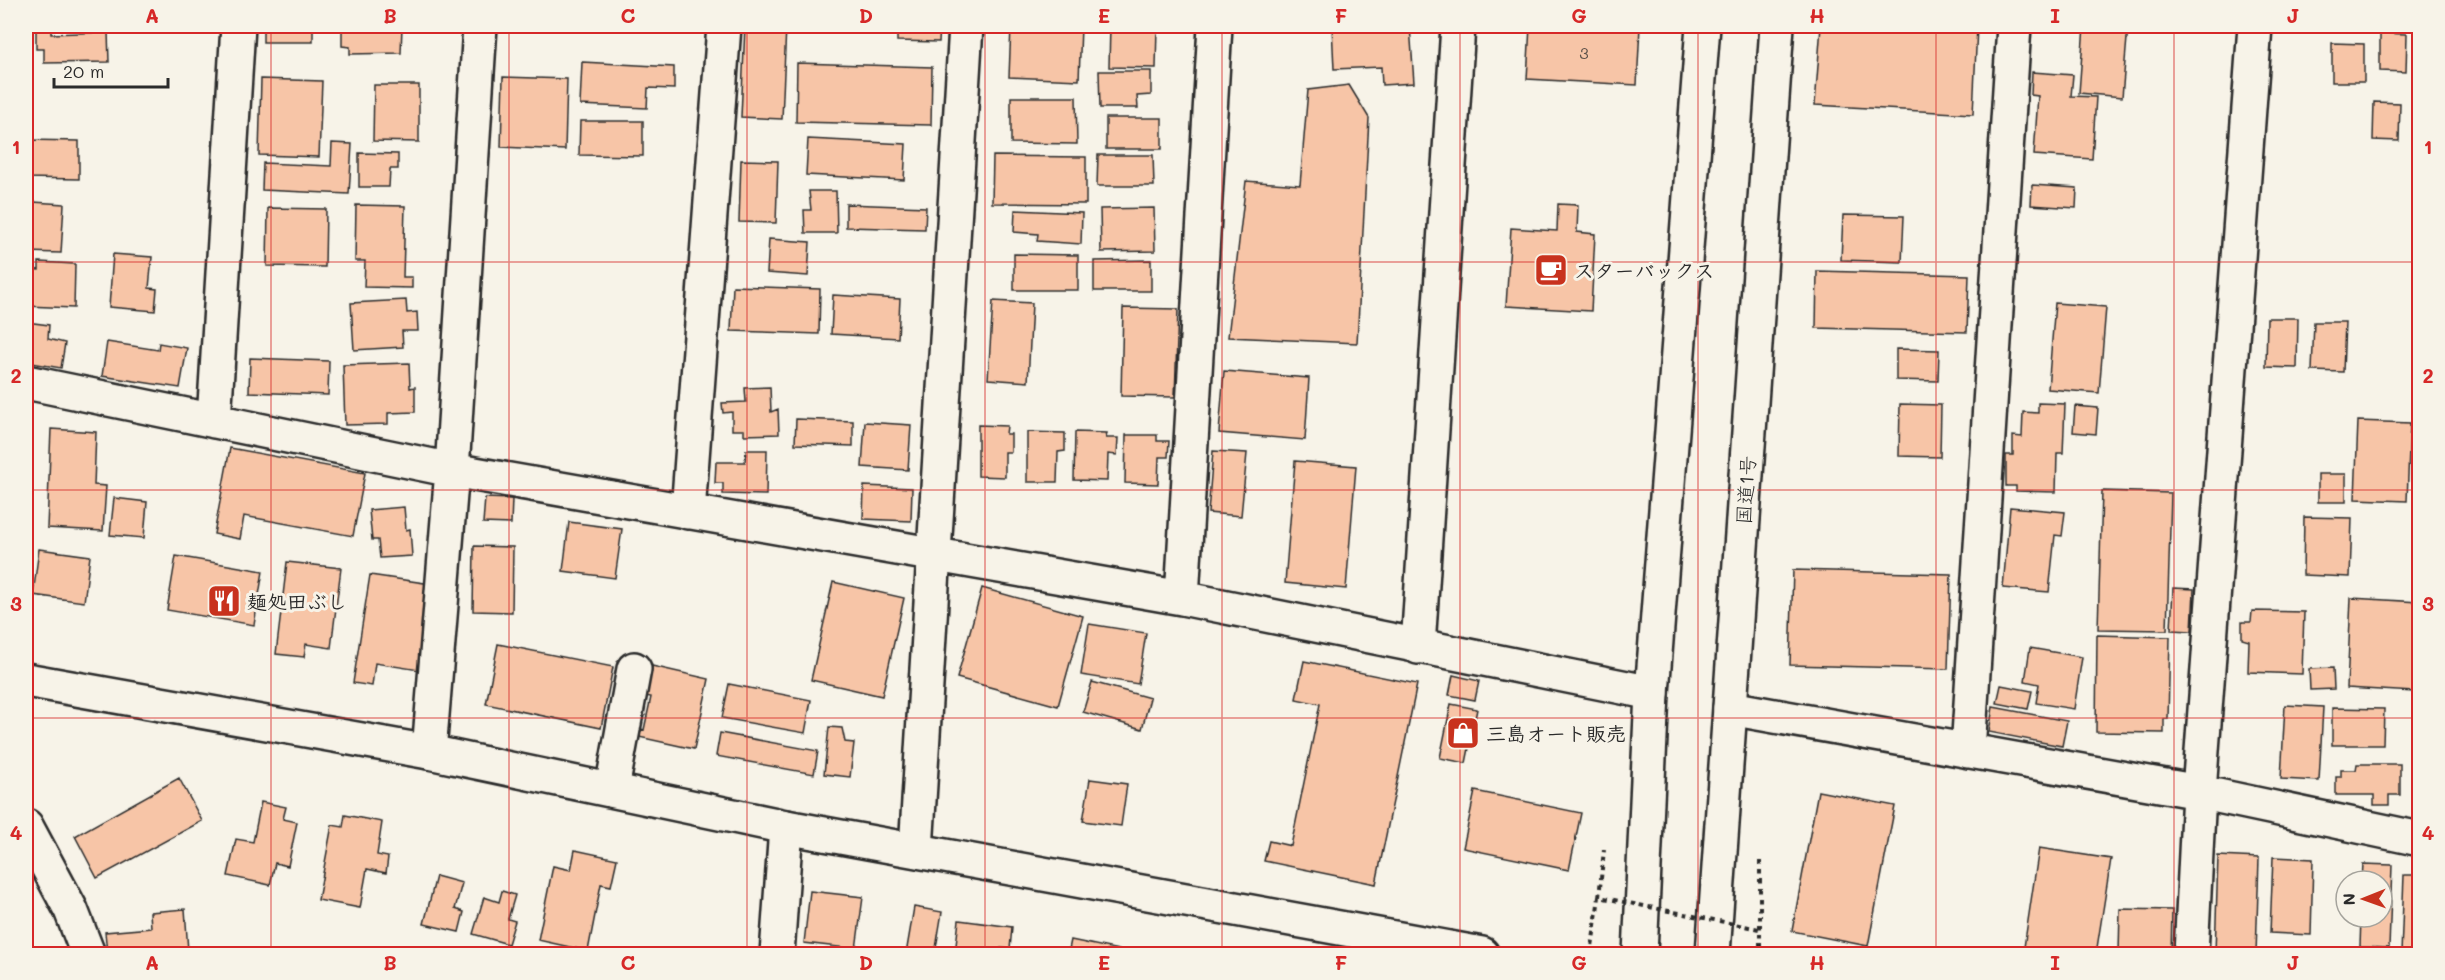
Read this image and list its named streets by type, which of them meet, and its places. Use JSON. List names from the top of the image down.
{
  "streets": {
    "main road": ["国道1号"]
  },
  "places": {
    "cafe": ["スターバックス"],
    "restaurant": ["麺処田ぶし"],
    "shop": ["三島オート販売"]
  },
  "house_numbers": ["3"],
  "scale_bar": "20 m",
  "north": "left",
  "grid": {
    "columns": [
      "A",
      "B",
      "C",
      "D",
      "E",
      "F",
      "G",
      "H",
      "I",
      "J"
    ],
    "rows": [
      "1",
      "2",
      "3",
      "4"
    ]
  }
}
